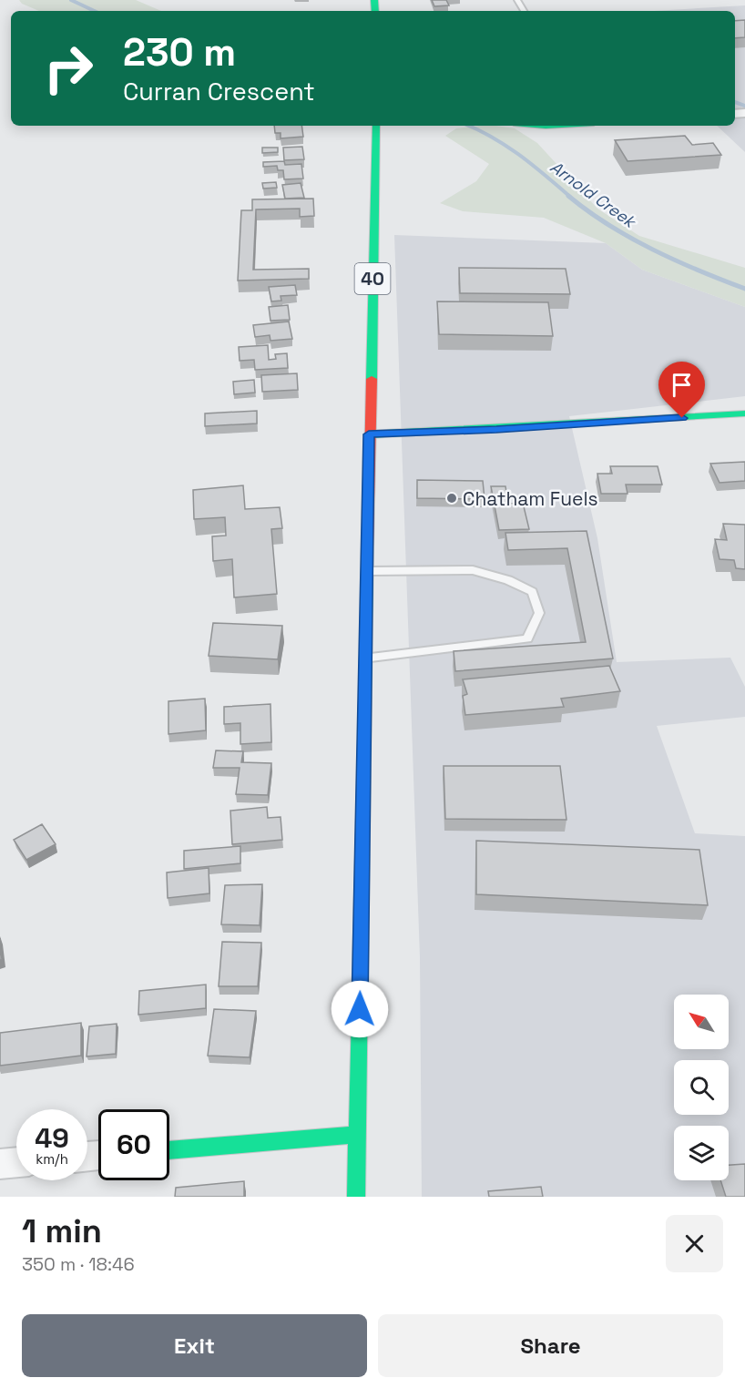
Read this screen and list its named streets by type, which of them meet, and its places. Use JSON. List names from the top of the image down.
{
  "streets": {
    "main road": ["40"]
  },
  "water": ["Arnold Creek"],
  "places": ["Chatham Fuels"],
  "north": "top left",
  "page": {
    "turn": ["230 m", "Curran Crescent"],
    "speed": "49 km/h",
    "limit": "60",
    "heading": ["1 min", "350 m · 18:46"],
    "buttons": ["Exit", "Share"]
  }
}
